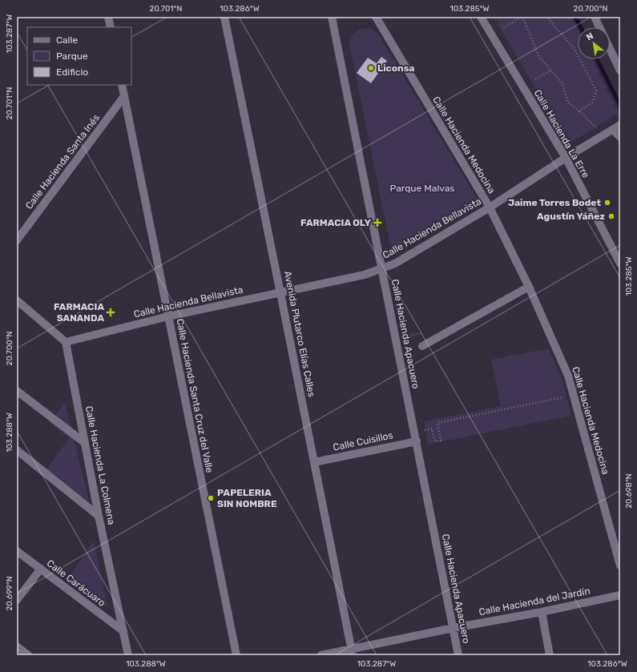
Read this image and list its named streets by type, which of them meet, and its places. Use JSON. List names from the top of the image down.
{
  "streets": {
    "street": [
      "Calle Hacienda La Erre",
      "Calle Hacienda Medocina",
      "Calle Hacienda Santa Inés",
      "Calle Hacienda Bellavista",
      "Avenida Plutarco Elías Calles",
      "Calle Hacienda Apacuero",
      "Calle Hacienda Santa Cruz del Valle",
      "Calle Cuisillos",
      "Calle Hacienda La Colmena",
      "Calle Carácuaro",
      "Calle Hacienda del Jardín"
    ]
  },
  "crossings": [
    ["Calle Hacienda La Erre", "Calle Hacienda Bellavista"],
    ["Calle Hacienda Medocina", "Calle Hacienda Bellavista"],
    ["Calle Hacienda Santa Inés", "Calle Hacienda Santa Cruz del Valle"],
    ["Calle Hacienda Bellavista", "Avenida Plutarco Elías Calles"],
    ["Calle Hacienda Bellavista", "Calle Hacienda Apacuero"],
    ["Calle Hacienda Bellavista", "Calle Hacienda Santa Cruz del Valle"],
    ["Calle Hacienda Bellavista", "Calle Hacienda La Colmena"],
    ["Avenida Plutarco Elías Calles", "Calle Cuisillos"],
    ["Avenida Plutarco Elías Calles", "Calle Hacienda del Jardín"],
    ["Calle Hacienda Apacuero", "Calle Cuisillos"],
    ["Calle Hacienda Apacuero", "Calle Hacienda del Jardín"],
    ["Calle Hacienda La Colmena", "Calle Carácuaro"]
  ],
  "parks": ["Parque Malvas"],
  "places": {
    "other": [
      "Liconsa",
      "Jaime Torres Bodet",
      "Agustín Yáñez",
      "PAPELERIA SIN NOMBRE"
    ],
    "health": ["FARMACIA OLY", "FARMACIA SANANDA"]
  },
  "legend": ["Calle", "Parque", "Edificio"],
  "north": "top left",
  "coordinates": [
    "20.701°N",
    "103.286°W",
    "103.285°W",
    "20.700°N",
    "103.287°W",
    "103.288°W",
    "20.698°N",
    "20.699°N"
  ]
}
